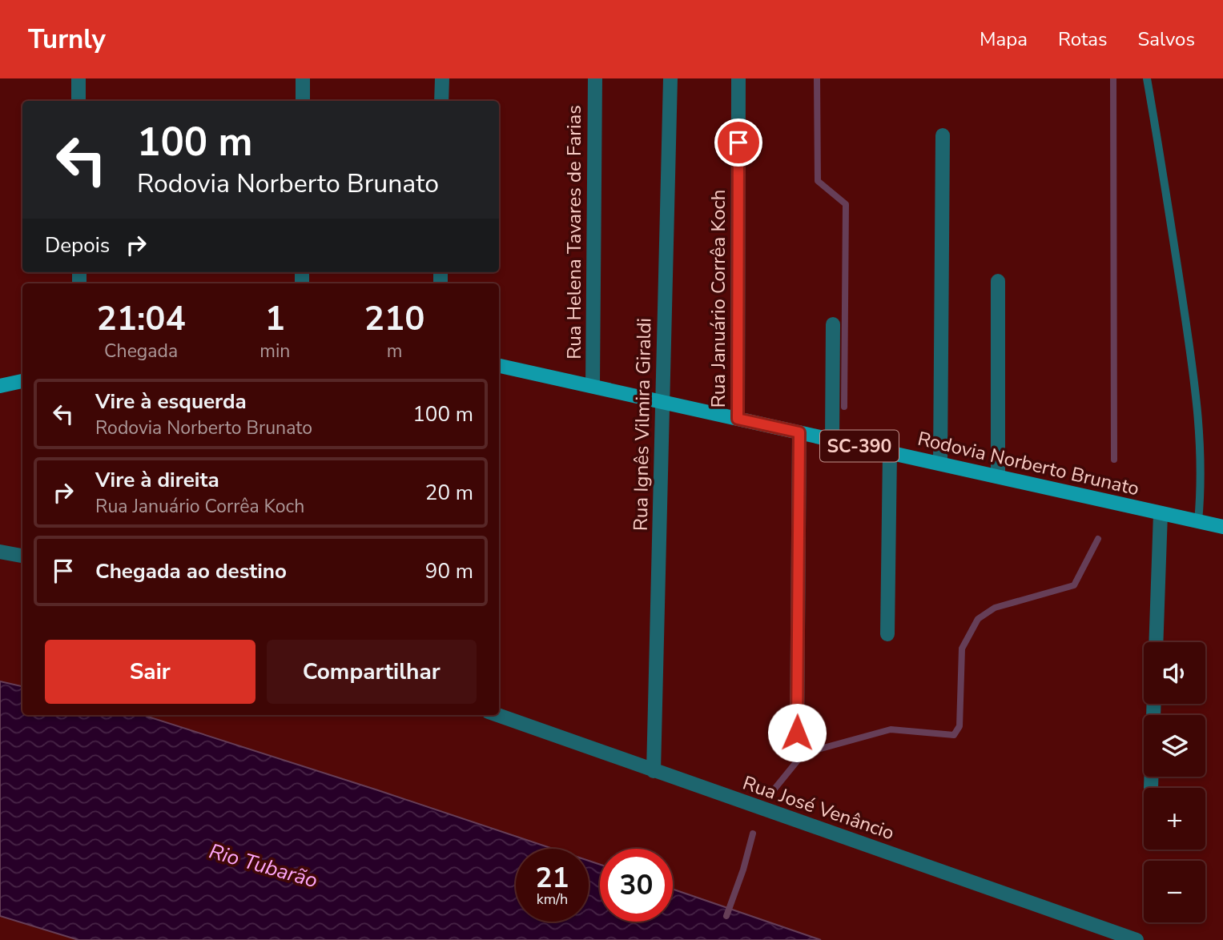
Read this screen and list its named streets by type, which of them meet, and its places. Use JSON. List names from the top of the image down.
{
  "streets": {
    "main road": ["SC-390", "Rodovia Norberto Brunato"],
    "street": [
      "Rua Helena Tavares de Farias",
      "Rua Januário Corrêa Koch",
      "Rua Ignês Vilmira Giraldi",
      "Rua José Venâncio"
    ]
  },
  "crossings": [
    ["Rua Helena Tavares de Farias", "Rodovia Norberto Brunato"],
    ["Rua Januário Corrêa Koch", "Rodovia Norberto Brunato"],
    ["Rua Ignês Vilmira Giraldi", "Rodovia Norberto Brunato"],
    ["Rua Ignês Vilmira Giraldi", "Rua José Venâncio"]
  ],
  "water": ["Rio Tubarão"],
  "page": {
    "header": "Turnly",
    "nav": ["Mapa", "Rotas", "Salvos"],
    "turn": ["100 m", "Rodovia Norberto Brunato"],
    "then": "Depois",
    "eta": [
      "21:04",
      "Chegada",
      "1",
      "min",
      "210",
      "m"
    ],
    "list": [
      {
        "name": "Vire à esquerda",
        "note": "Rodovia Norberto Brunato",
        "value": "100 m"
      },
      {
        "name": "Vire à direita",
        "note": "Rua Januário Corrêa Koch",
        "value": "20 m"
      },
      {
        "name": "Chegada ao destino",
        "value": "90 m"
      }
    ],
    "buttons": ["Sair", "Compartilhar"],
    "map_buttons": ["+", "−"],
    "speed": "21 km/h",
    "limit": "30"
  }
}
